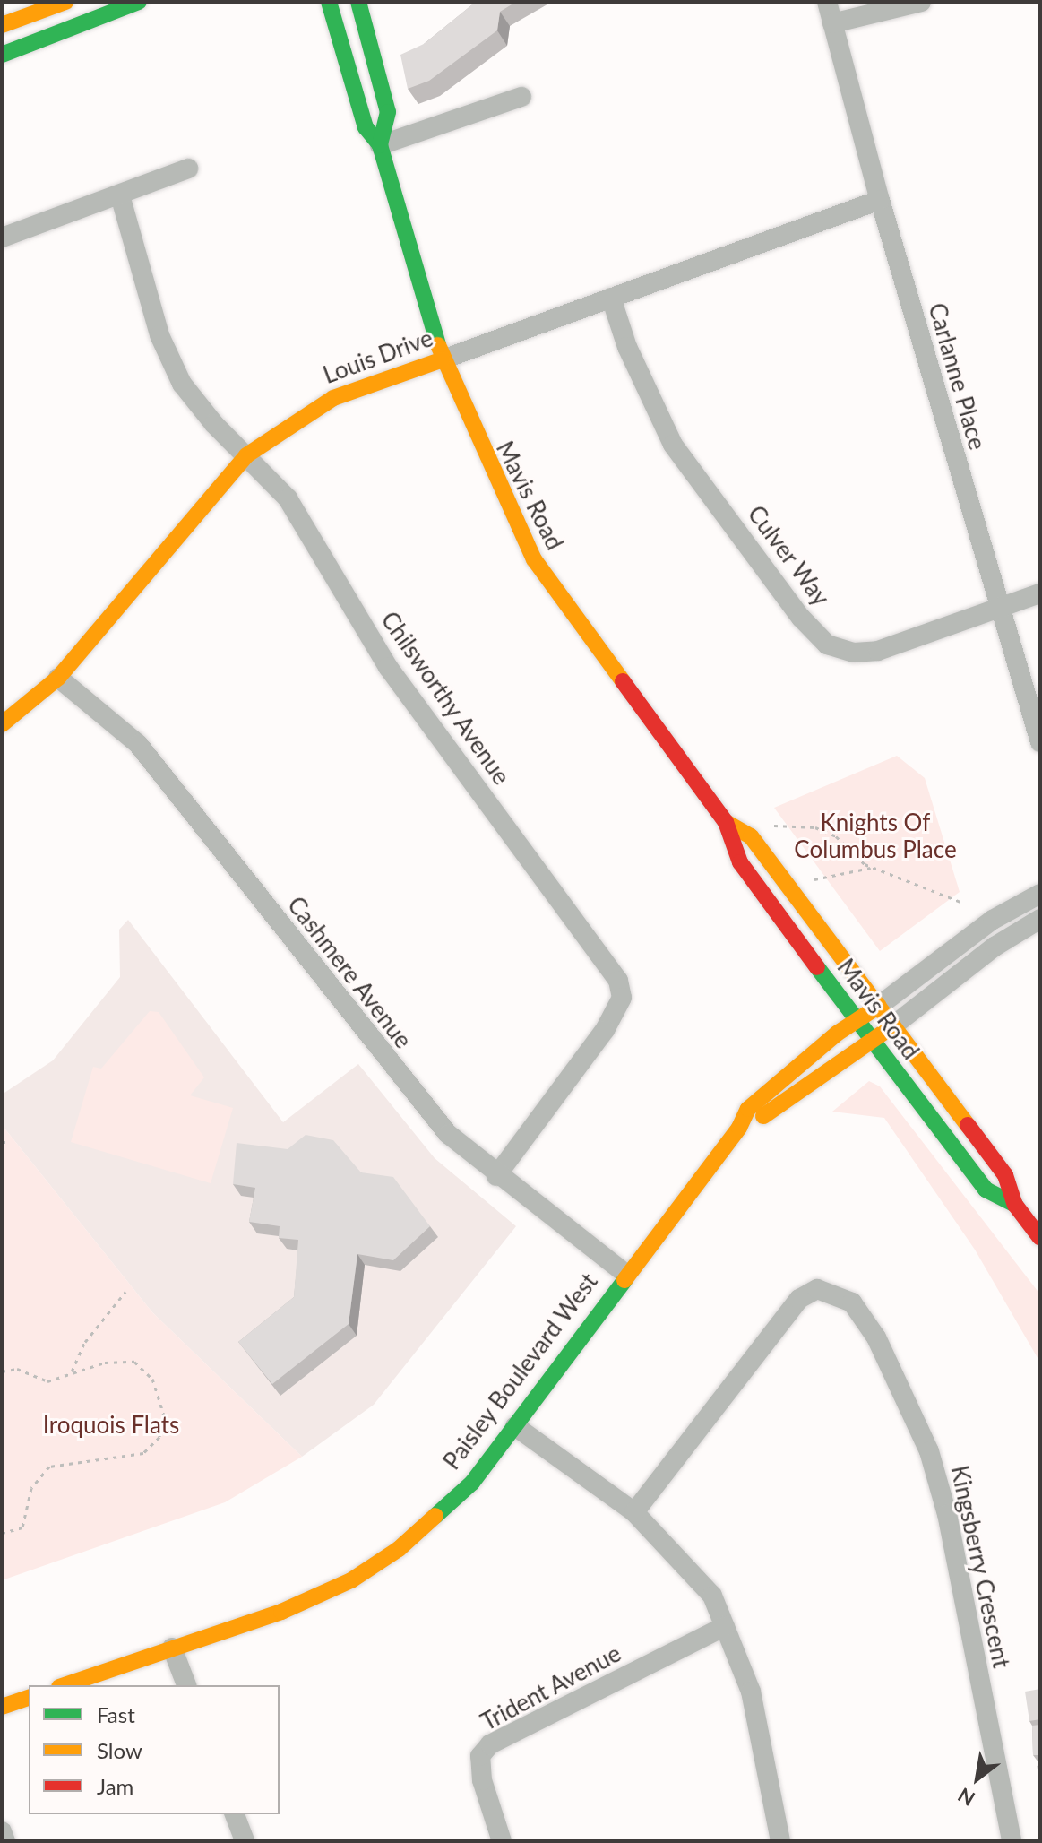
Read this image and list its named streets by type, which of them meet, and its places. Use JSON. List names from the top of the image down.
{
  "streets": {
    "main road": ["Louis Drive", "Mavis Road", "Paisley Boulevard West"],
    "street": [
      "Carlanne Place",
      "Culver Way",
      "Chilsworthy Avenue",
      "Cashmere Avenue",
      "Kingsberry Crescent",
      "Trident Avenue"
    ]
  },
  "crossings": [
    ["Louis Drive", "Carlanne Place"],
    ["Louis Drive", "Mavis Road"],
    ["Louis Drive", "Culver Way"],
    ["Louis Drive", "Chilsworthy Avenue"],
    ["Louis Drive", "Cashmere Avenue"],
    ["Carlanne Place", "Culver Way"],
    ["Mavis Road", "Paisley Boulevard West"],
    ["Chilsworthy Avenue", "Cashmere Avenue"],
    ["Cashmere Avenue", "Paisley Boulevard West"]
  ],
  "parks": ["Knights Of Columbus Place", "Iroquois Flats"],
  "legend": ["Fast", "Slow", "Jam"],
  "north": "bottom left"
}
